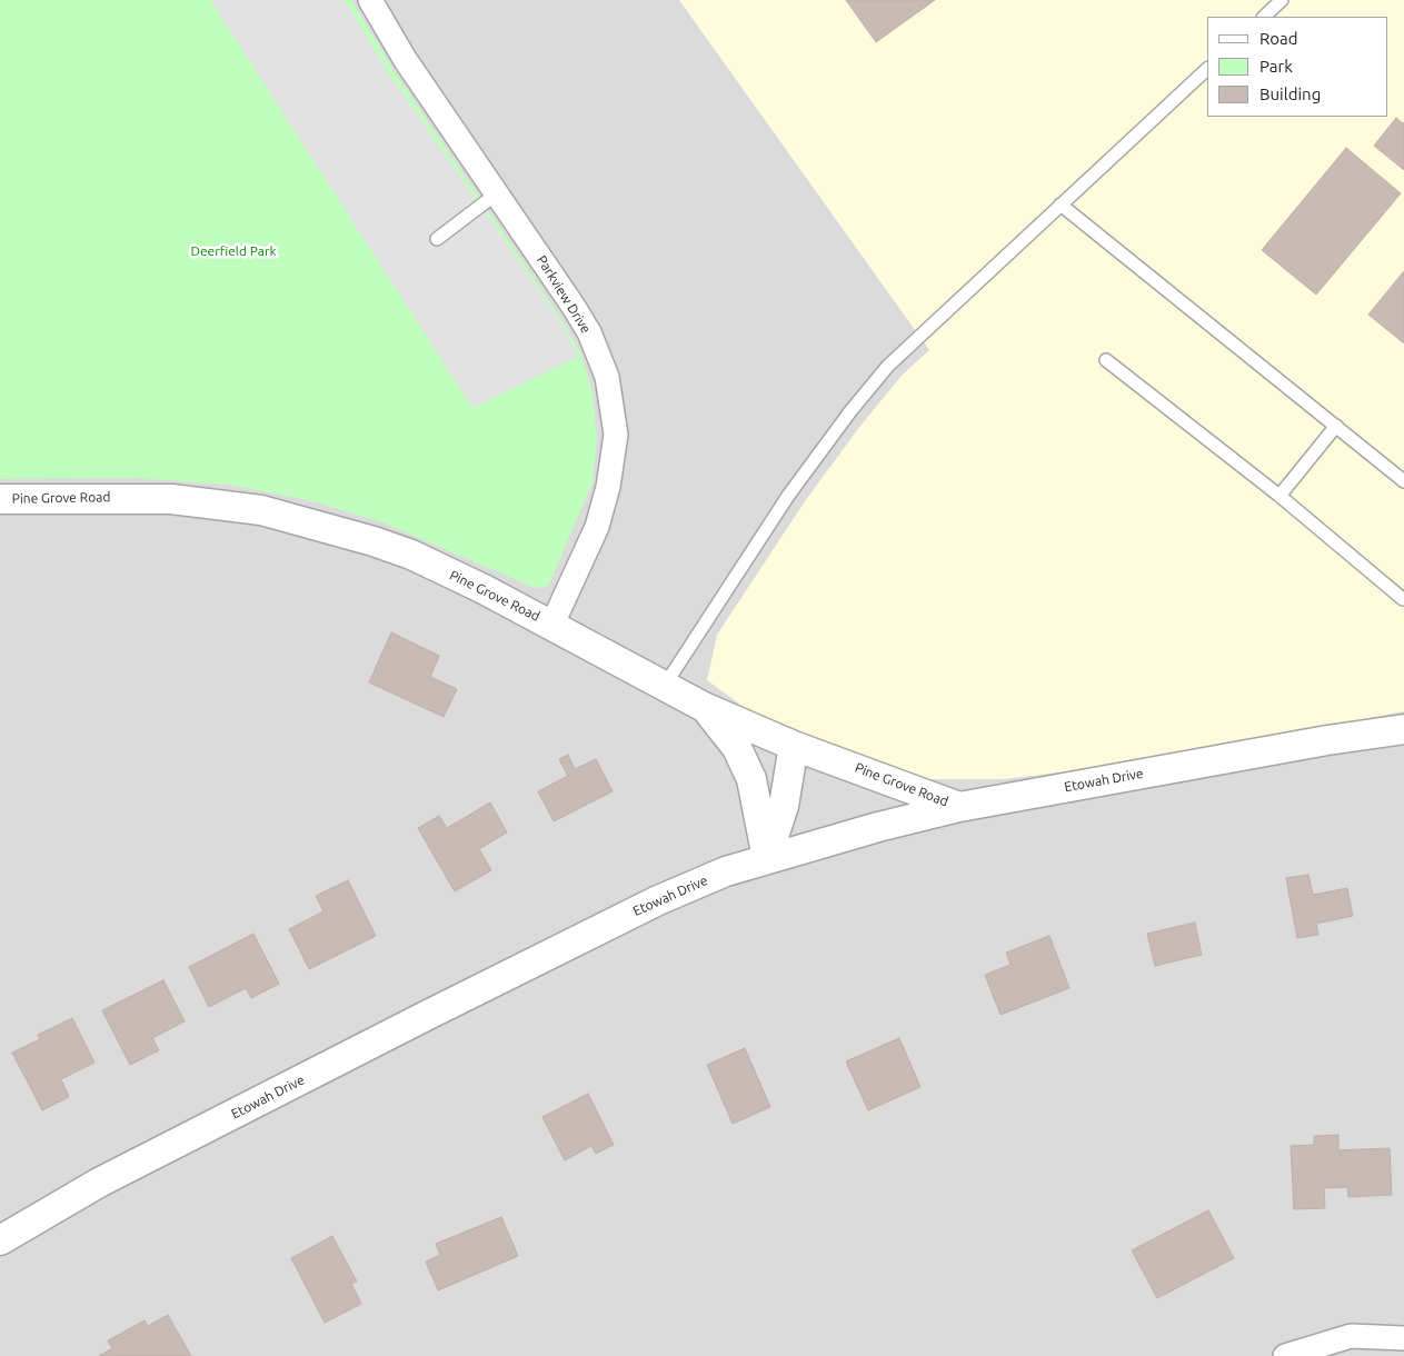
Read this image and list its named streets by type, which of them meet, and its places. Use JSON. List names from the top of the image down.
{
  "streets": {
    "street": ["Parkview Drive", "Pine Grove Road", "Etowah Drive"]
  },
  "crossings": [
    ["Parkview Drive", "Pine Grove Road"],
    ["Pine Grove Road", "Etowah Drive"]
  ],
  "parks": ["Deerfield Park"],
  "legend": ["Road", "Park", "Building"]
}
